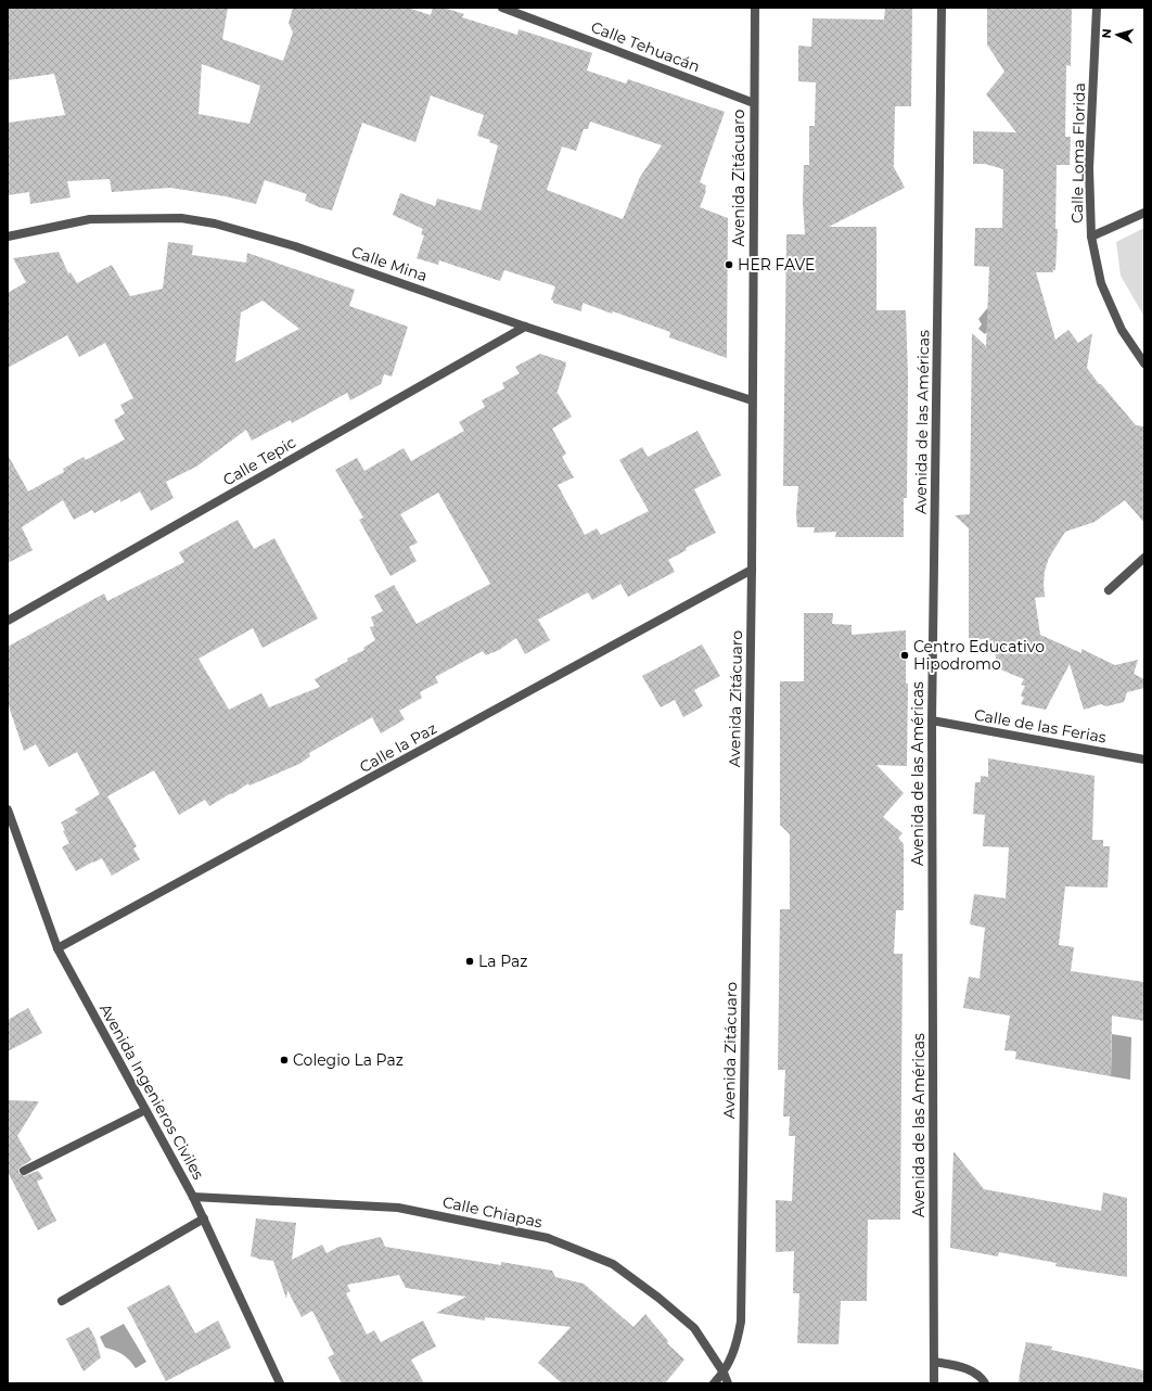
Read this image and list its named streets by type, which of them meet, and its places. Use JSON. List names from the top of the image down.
{
  "streets": {
    "street": [
      "Calle Tehuacán",
      "Calle Loma Florida",
      "Avenida Zitácuaro",
      "Calle Mina",
      "Avenida de las Américas",
      "Calle Tepic",
      "Calle de las Ferias",
      "Calle la Paz",
      "Avenida Ingenieros Civiles",
      "Calle Chiapas"
    ]
  },
  "crossings": [
    ["Calle Tehuacán", "Avenida Zitácuaro"],
    ["Avenida Zitácuaro", "Calle Mina"],
    ["Avenida Zitácuaro", "Calle la Paz"],
    ["Avenida Zitácuaro", "Calle Chiapas"],
    ["Calle Mina", "Calle Tepic"],
    ["Avenida de las Américas", "Calle de las Ferias"],
    ["Calle la Paz", "Avenida Ingenieros Civiles"],
    ["Avenida Ingenieros Civiles", "Calle Chiapas"]
  ],
  "places": [
    "HER FAVE",
    "Centro Educativo Hipodromo",
    "La Paz",
    "Colegio La Paz"
  ],
  "north": "left"
}
